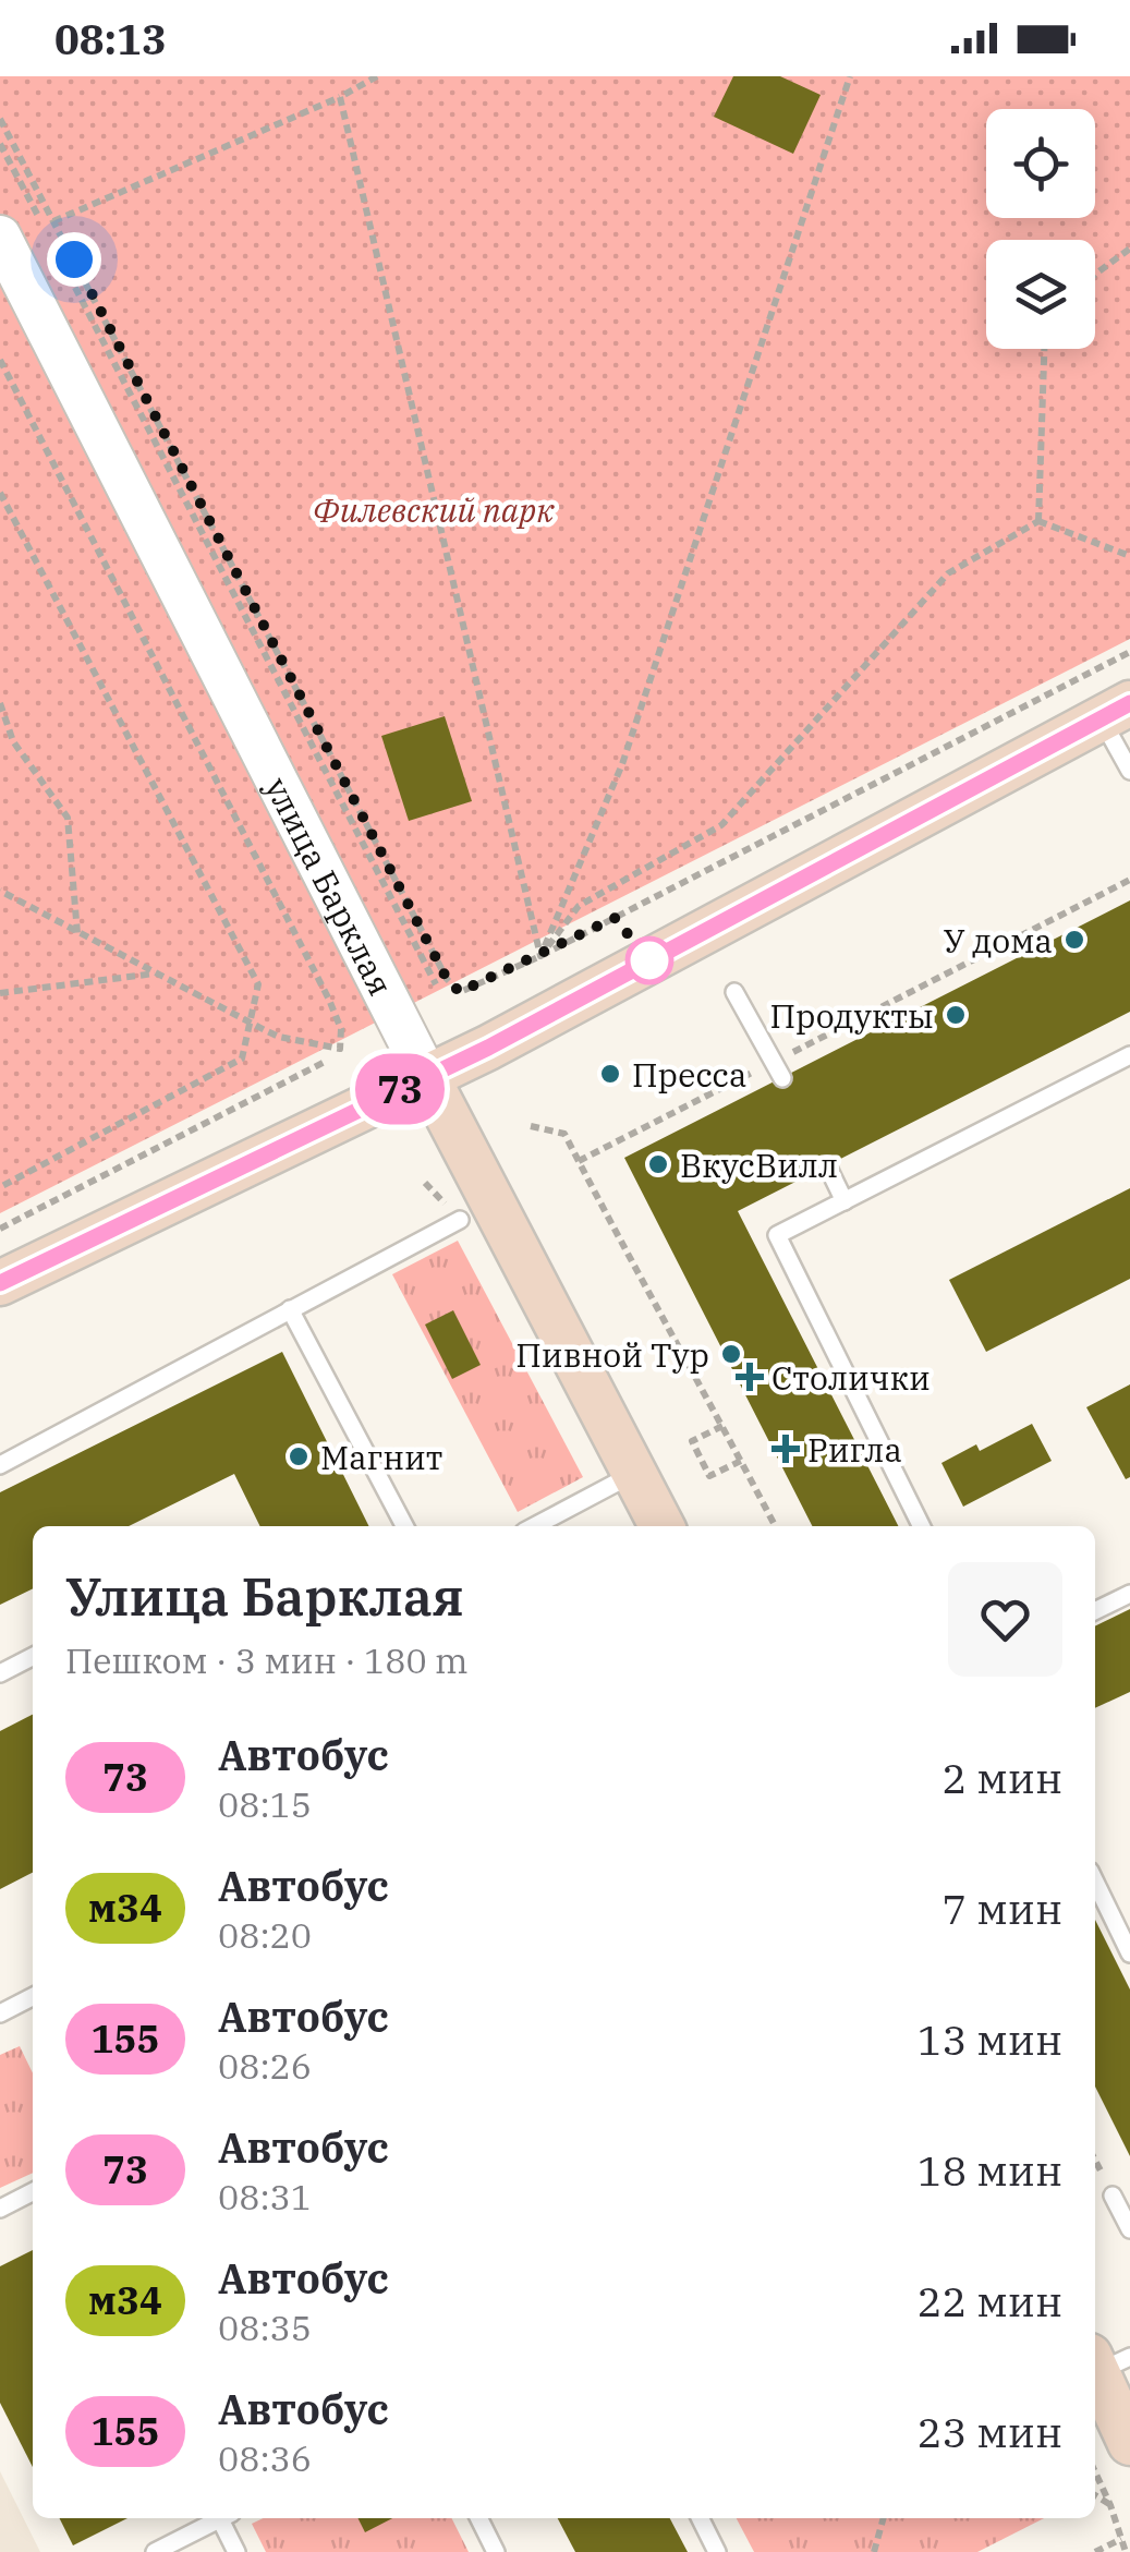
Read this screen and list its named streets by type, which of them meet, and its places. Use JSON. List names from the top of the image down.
{
  "streets": {
    "main road": ["улица Барклая"]
  },
  "parks": ["Филевский парк"],
  "places": {
    "other": [
      "У дома",
      "Продукты",
      "Пресса",
      "ВкусВилл",
      "Пивной Тур",
      "Магнит"
    ],
    "health": ["Столички", "Ригла"]
  },
  "lines": ["bus line 73"],
  "page": {
    "status": "08:13",
    "on_map": "73",
    "heading": ["Улица Барклая", "Пешком · 3 мин · 180 m"],
    "list": [
      {
        "mark": "73",
        "name": "Автобус",
        "note": "08:15",
        "value": "2 мин"
      },
      {
        "mark": "м34",
        "name": "Автобус",
        "note": "08:20",
        "value": "7 мин"
      },
      {
        "mark": "155",
        "name": "Автобус",
        "note": "08:26",
        "value": "13 мин"
      },
      {
        "mark": "73",
        "name": "Автобус",
        "note": "08:31",
        "value": "18 мин"
      },
      {
        "mark": "м34",
        "name": "Автобус",
        "note": "08:35",
        "value": "22 мин"
      },
      {
        "mark": "155",
        "name": "Автобус",
        "note": "08:36",
        "value": "23 мин"
      }
    ]
  }
}
